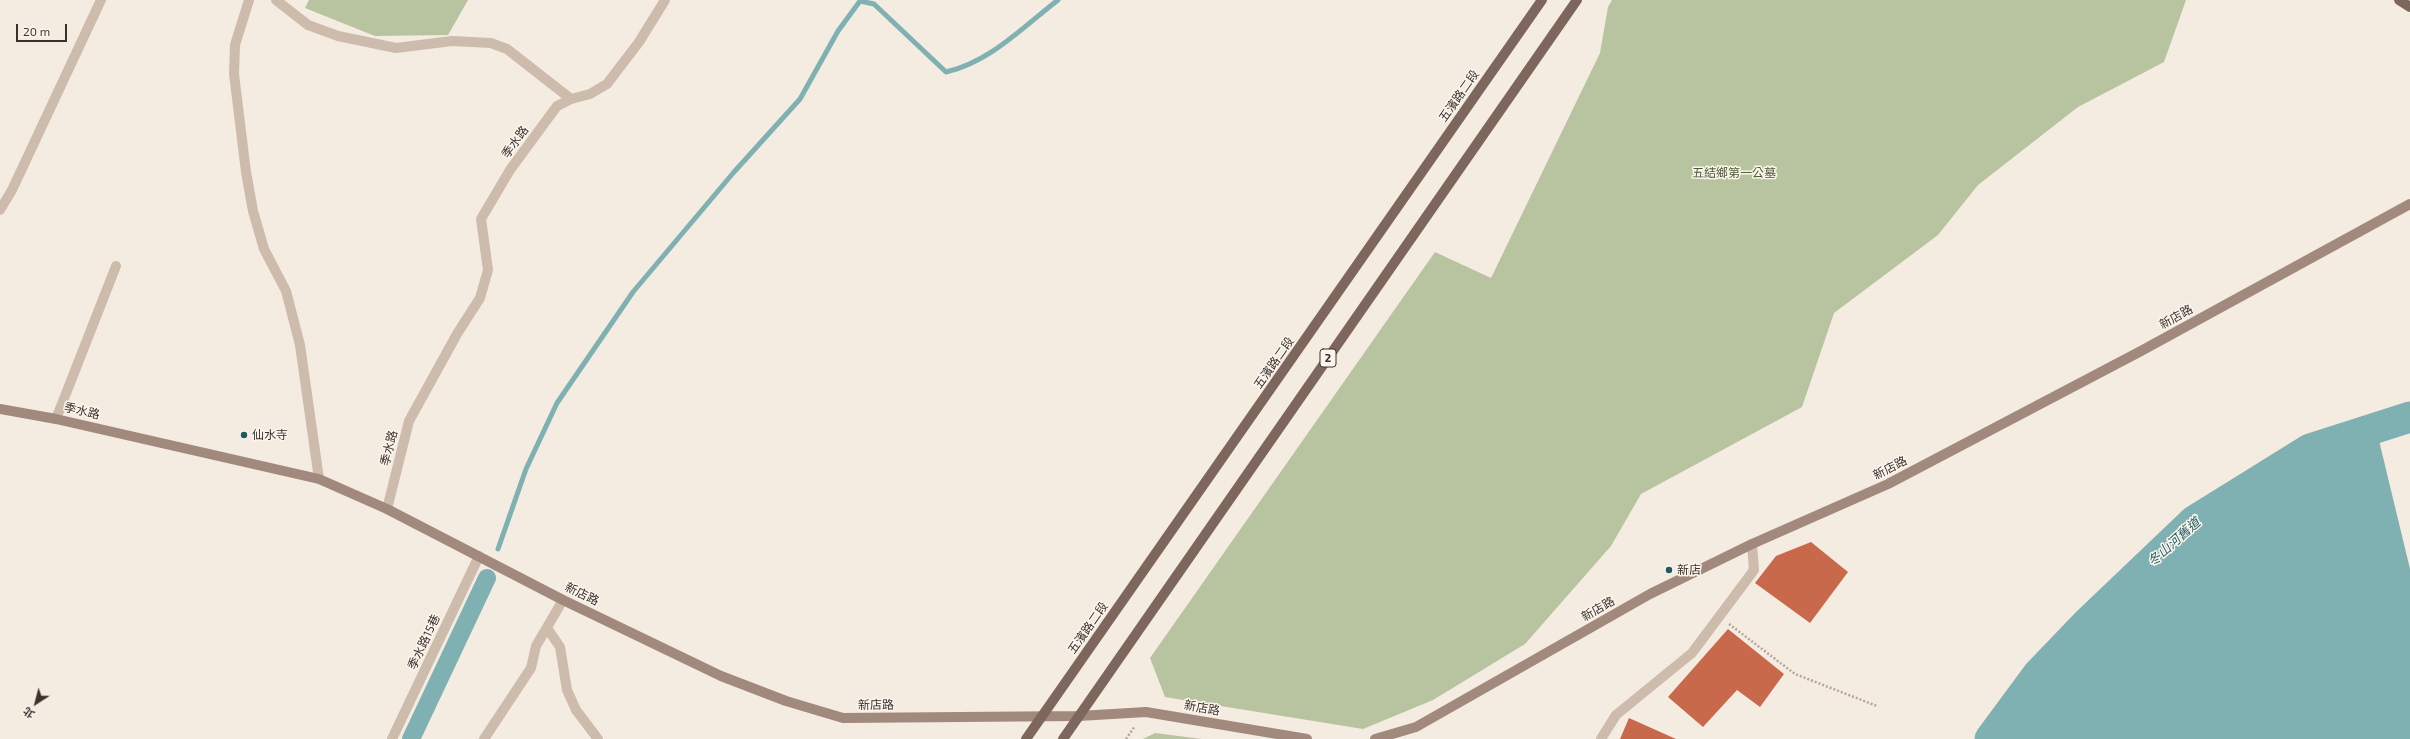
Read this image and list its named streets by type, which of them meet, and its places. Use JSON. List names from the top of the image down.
{
  "streets": {
    "main road": ["五濱路二段", "2"],
    "street": ["季水路", "新店路", "季水路15巷"]
  },
  "crossings": [
    ["五濱路二段", "新店路"],
    ["季水路", "新店路"],
    ["季水路", "季水路15巷"],
    ["新店路", "2"],
    ["新店路", "季水路15巷"]
  ],
  "water": ["冬山河舊道"],
  "parks": ["五結鄉第一公墓"],
  "places": ["仙水寺", "新店"],
  "scale_bar": "20 m",
  "north": "bottom left"
}
